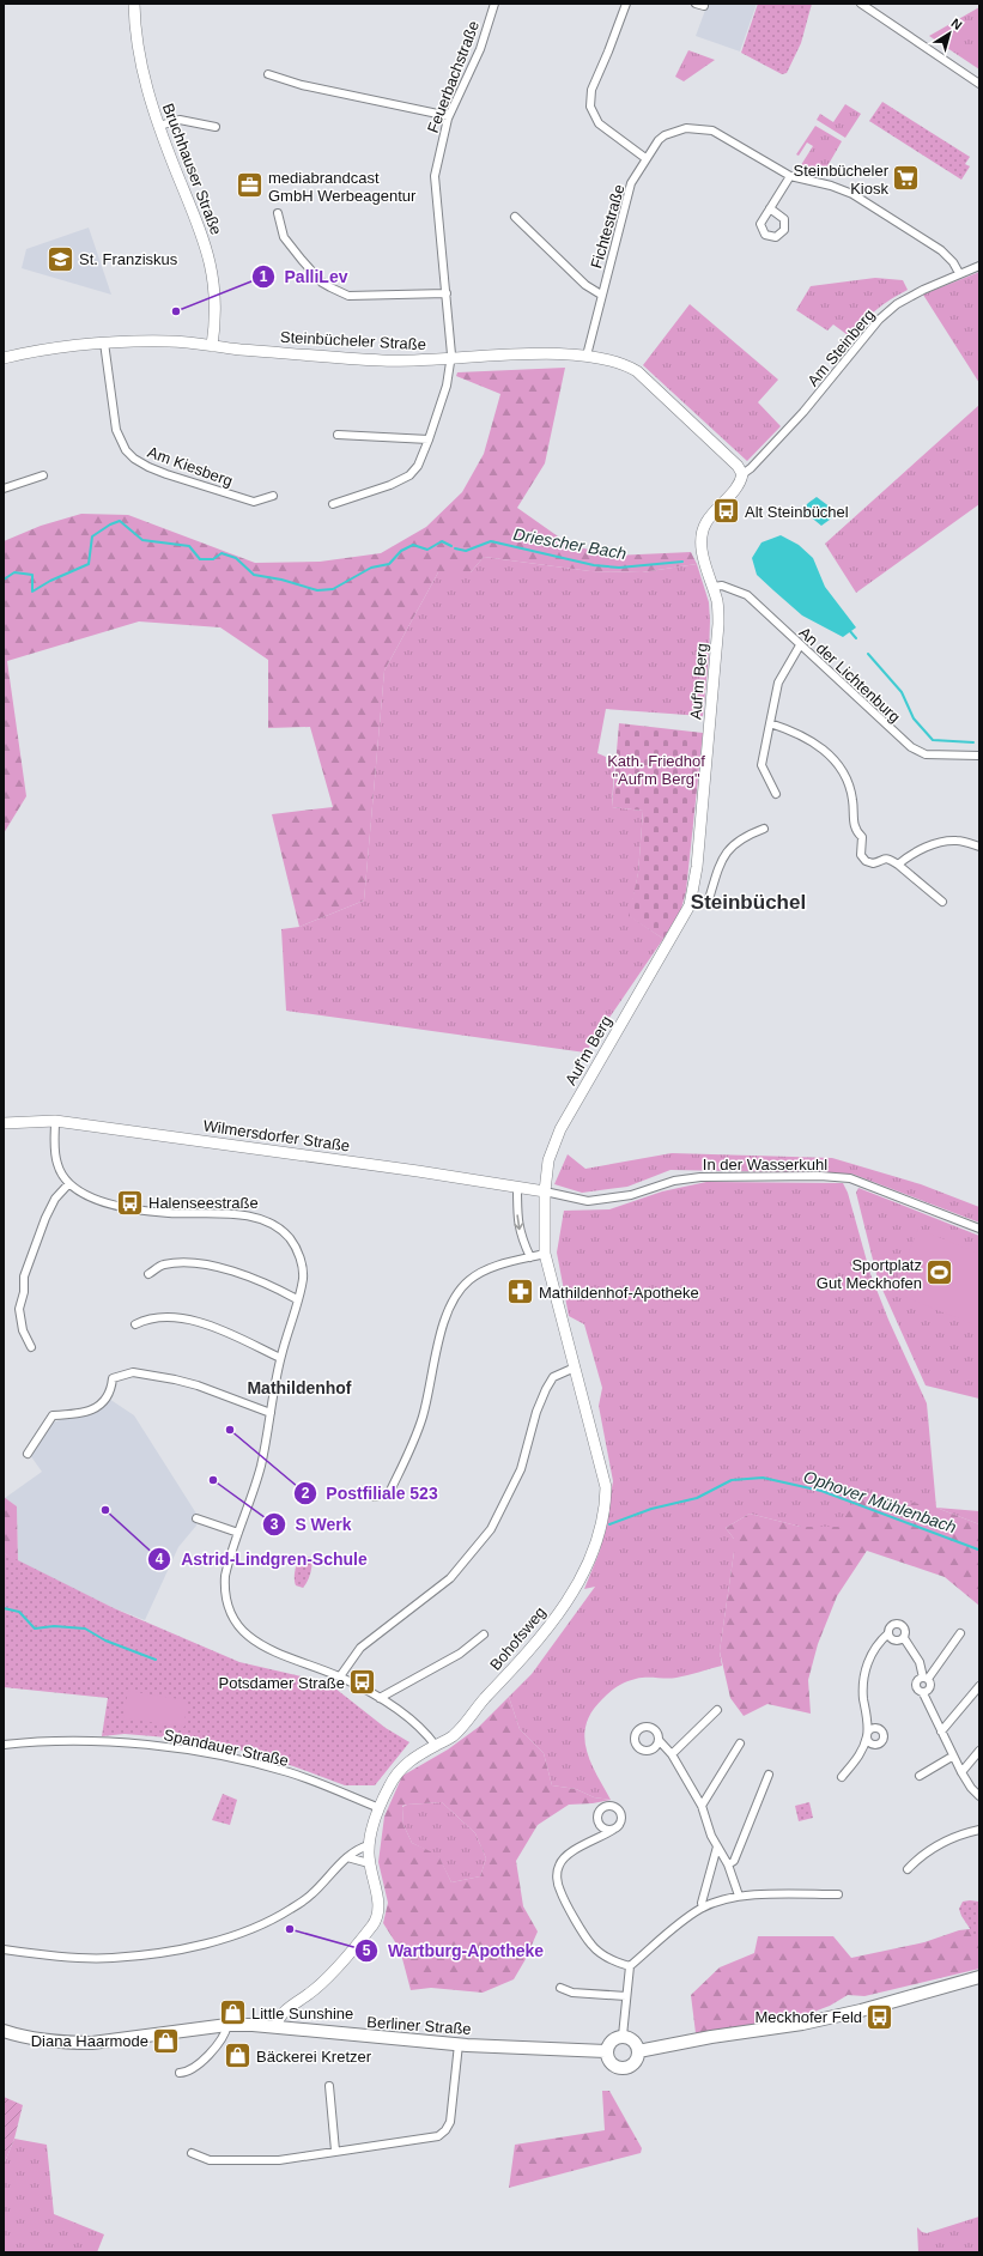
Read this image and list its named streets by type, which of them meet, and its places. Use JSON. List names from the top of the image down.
{
  "streets": {
    "main road": ["Berliner Straße"],
    "street": [
      "Feuerbachstraße",
      "Bruchhauser Straße",
      "Fichtestraße",
      "Steinbücheler Straße",
      "Am Steinberg",
      "Am Kiesberg",
      "An der Lichtenburg",
      "Auf'm Berg",
      "Wilmersdorfer Straße",
      "In der Wasserkuhl",
      "Bohofsweg",
      "Spandauer Straße"
    ]
  },
  "crossings": [
    ["Feuerbachstraße", "Steinbücheler Straße"],
    ["Bruchhauser Straße", "Steinbücheler Straße"],
    ["Fichtestraße", "Steinbücheler Straße"],
    ["Fichtestraße", "Am Steinberg"],
    ["Steinbücheler Straße", "Am Steinberg"],
    ["Steinbücheler Straße", "Am Kiesberg"],
    ["Steinbücheler Straße", "Auf'm Berg"],
    ["Am Steinberg", "Auf'm Berg"],
    ["An der Lichtenburg", "Auf'm Berg"],
    ["Auf'm Berg", "Wilmersdorfer Straße"],
    ["Auf'm Berg", "In der Wasserkuhl"],
    ["Auf'm Berg", "Bohofsweg"],
    ["Wilmersdorfer Straße", "In der Wasserkuhl"],
    ["Wilmersdorfer Straße", "Bohofsweg"],
    ["In der Wasserkuhl", "Bohofsweg"],
    ["Bohofsweg", "Spandauer Straße"],
    ["Bohofsweg", "Berliner Straße"]
  ],
  "districts": ["Steinbüchel", "Mathildenhof"],
  "water": ["Driescher Bach", "Ophover Mühlenbach"],
  "parks": ["Kath. Friedhof \"Auf'm Berg\""],
  "places": {
    "supermarket": ["Steinbücheler Kiosk"],
    "office": ["mediabrandcast GmbH Werbeagentur"],
    "school or university": ["St. Franziskus"],
    "other": [
      "PalliLev",
      "Postfiliale 523",
      "S Werk",
      "Astrid-Lindgren-Schule",
      "Wartburg-Apotheke"
    ],
    "bus stop": [
      "Alt Steinbüchel",
      "Halenseestraße",
      "Potsdamer Straße",
      "Meckhofer Feld"
    ],
    "sports": ["Sportplatz Gut Meckhofen"],
    "pharmacy": ["Mathildenhof-Apotheke"],
    "shop": ["Little Sunshine", "Diana Haarmode", "Bäckerei Kretzer"]
  },
  "north": "top right"
}
